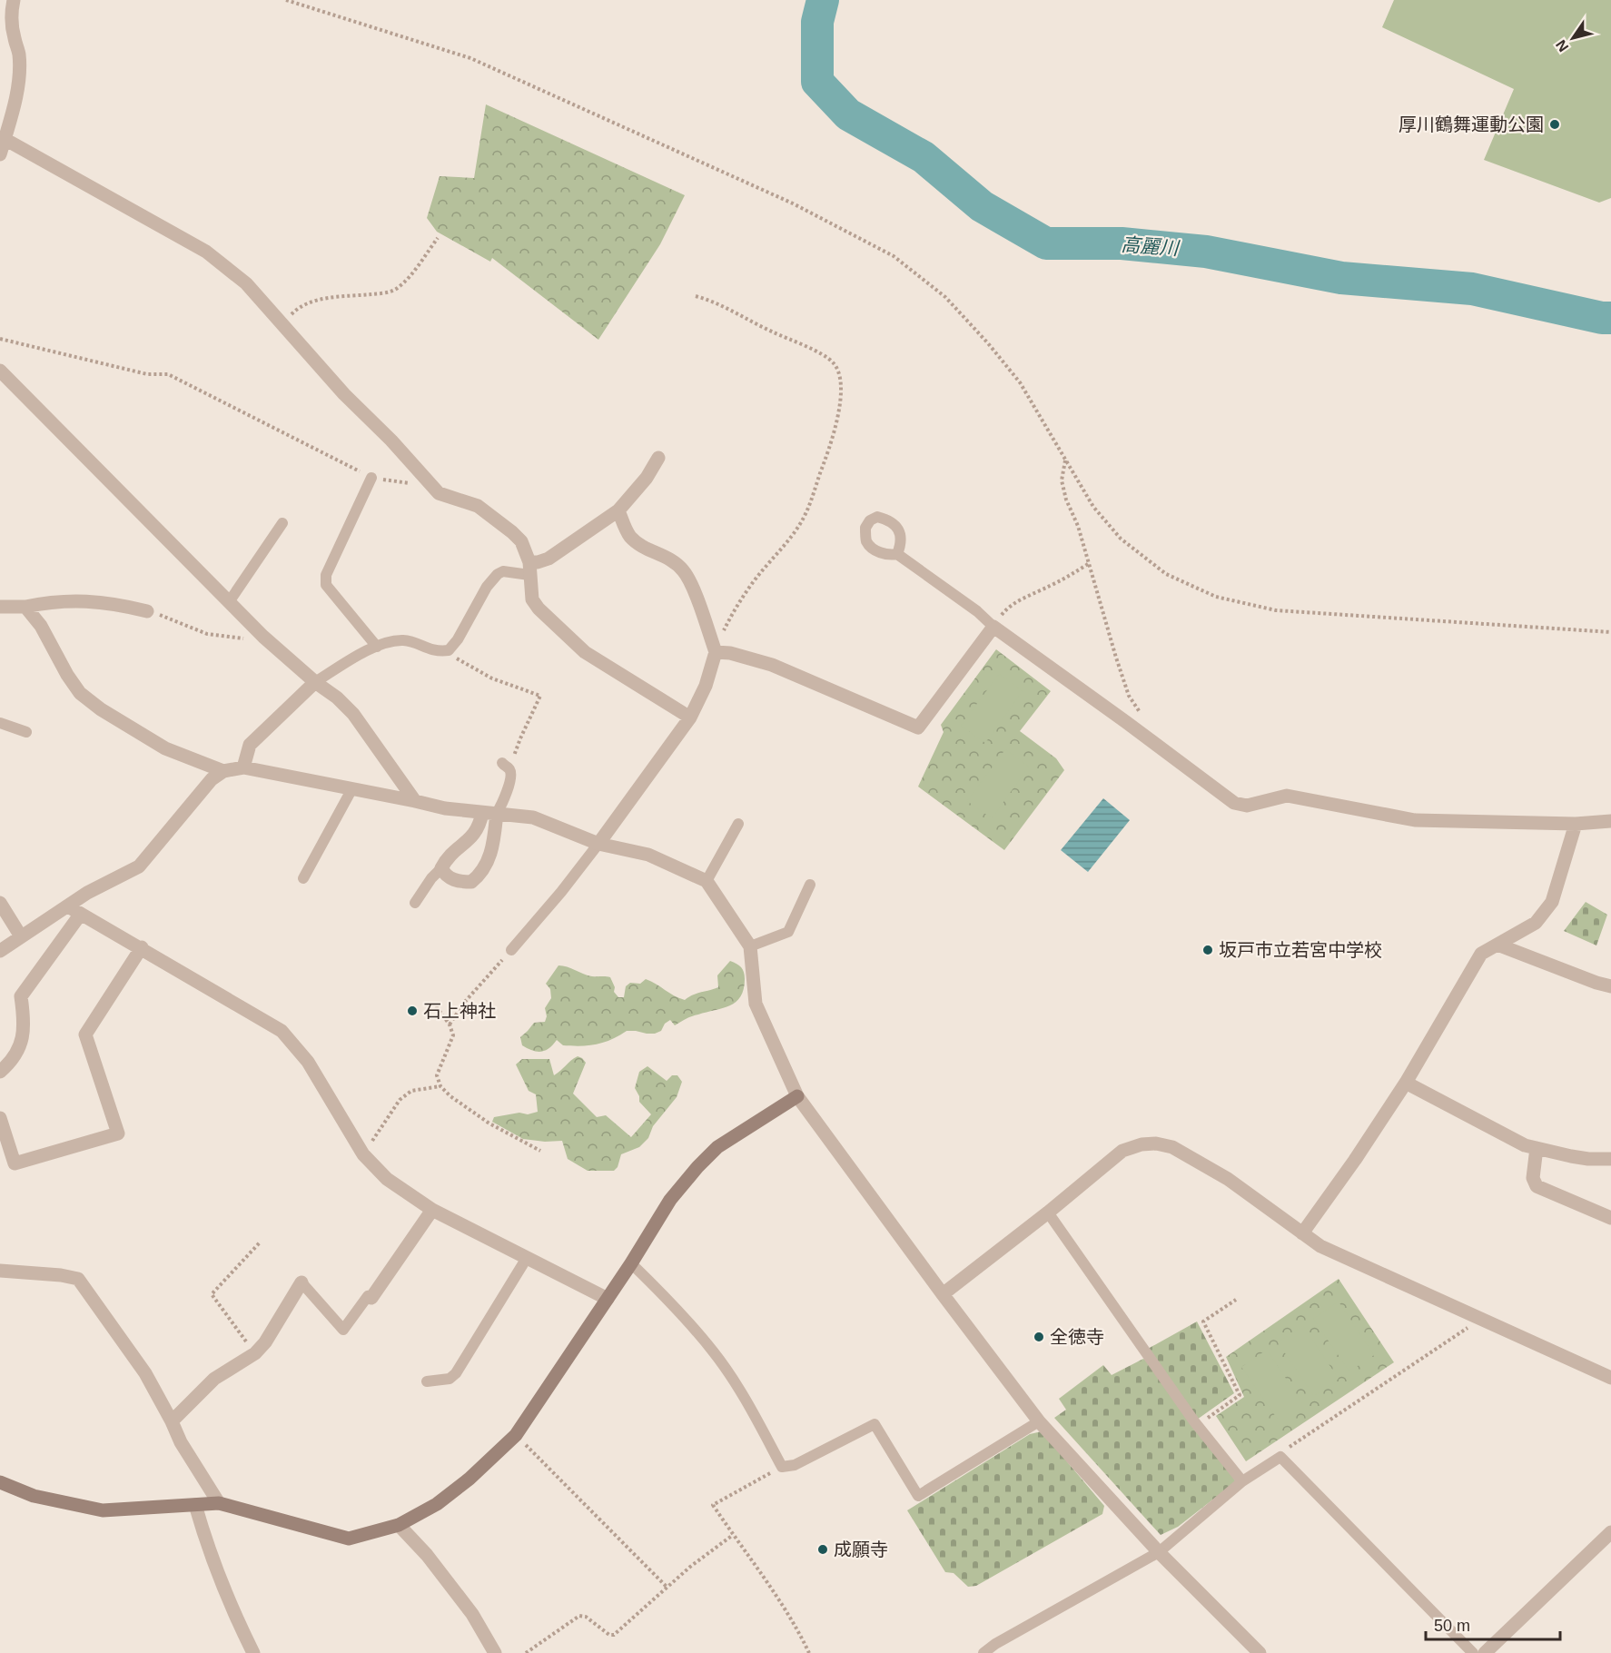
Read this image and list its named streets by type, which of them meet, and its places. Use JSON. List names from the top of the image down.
{
  "water": ["高麗川"],
  "places": [
    "厚川鶴舞運動公園",
    "坂戸市立若宮中学校",
    "石上神社",
    "全徳寺",
    "成願寺"
  ],
  "scale_bar": "50 m",
  "north": "bottom left"
}
